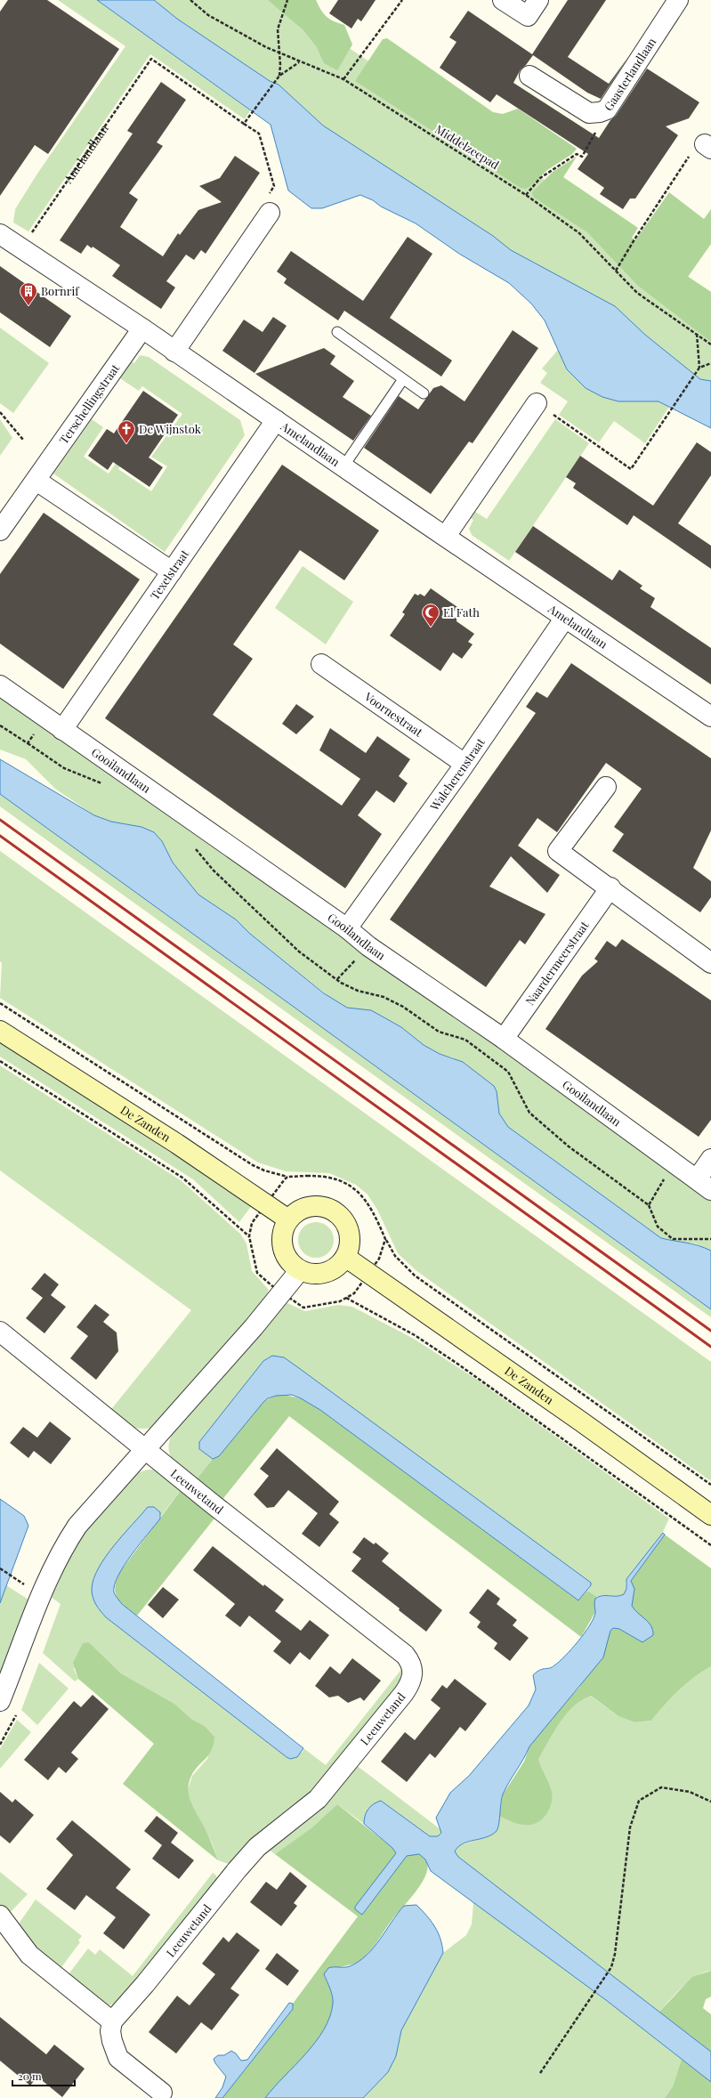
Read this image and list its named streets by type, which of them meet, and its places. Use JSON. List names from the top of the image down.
{
  "streets": {
    "main road": ["De Zanden"],
    "street": [
      "Gaasterlandlaan",
      "Amelandlaan",
      "Terschellingstraat",
      "Texelstraat",
      "Voornestraat",
      "Gooilandlaan",
      "Walcherenstraat",
      "Naardermeerstraat",
      "Leeuwetand"
    ],
    "path": ["Middelzeepad"]
  },
  "crossings": [
    ["Amelandlaan", "Terschellingstraat"],
    ["Amelandlaan", "Texelstraat"],
    ["Amelandlaan", "Walcherenstraat"],
    ["Texelstraat", "Gooilandlaan"],
    ["Voornestraat", "Walcherenstraat"],
    ["Gooilandlaan", "Walcherenstraat"],
    ["Gooilandlaan", "Naardermeerstraat"]
  ],
  "places": {
    "building": ["Bornrif"],
    "church": ["De Wijnstok"],
    "mosque": ["El Fath"]
  },
  "scale_bar": "20 m"
}
